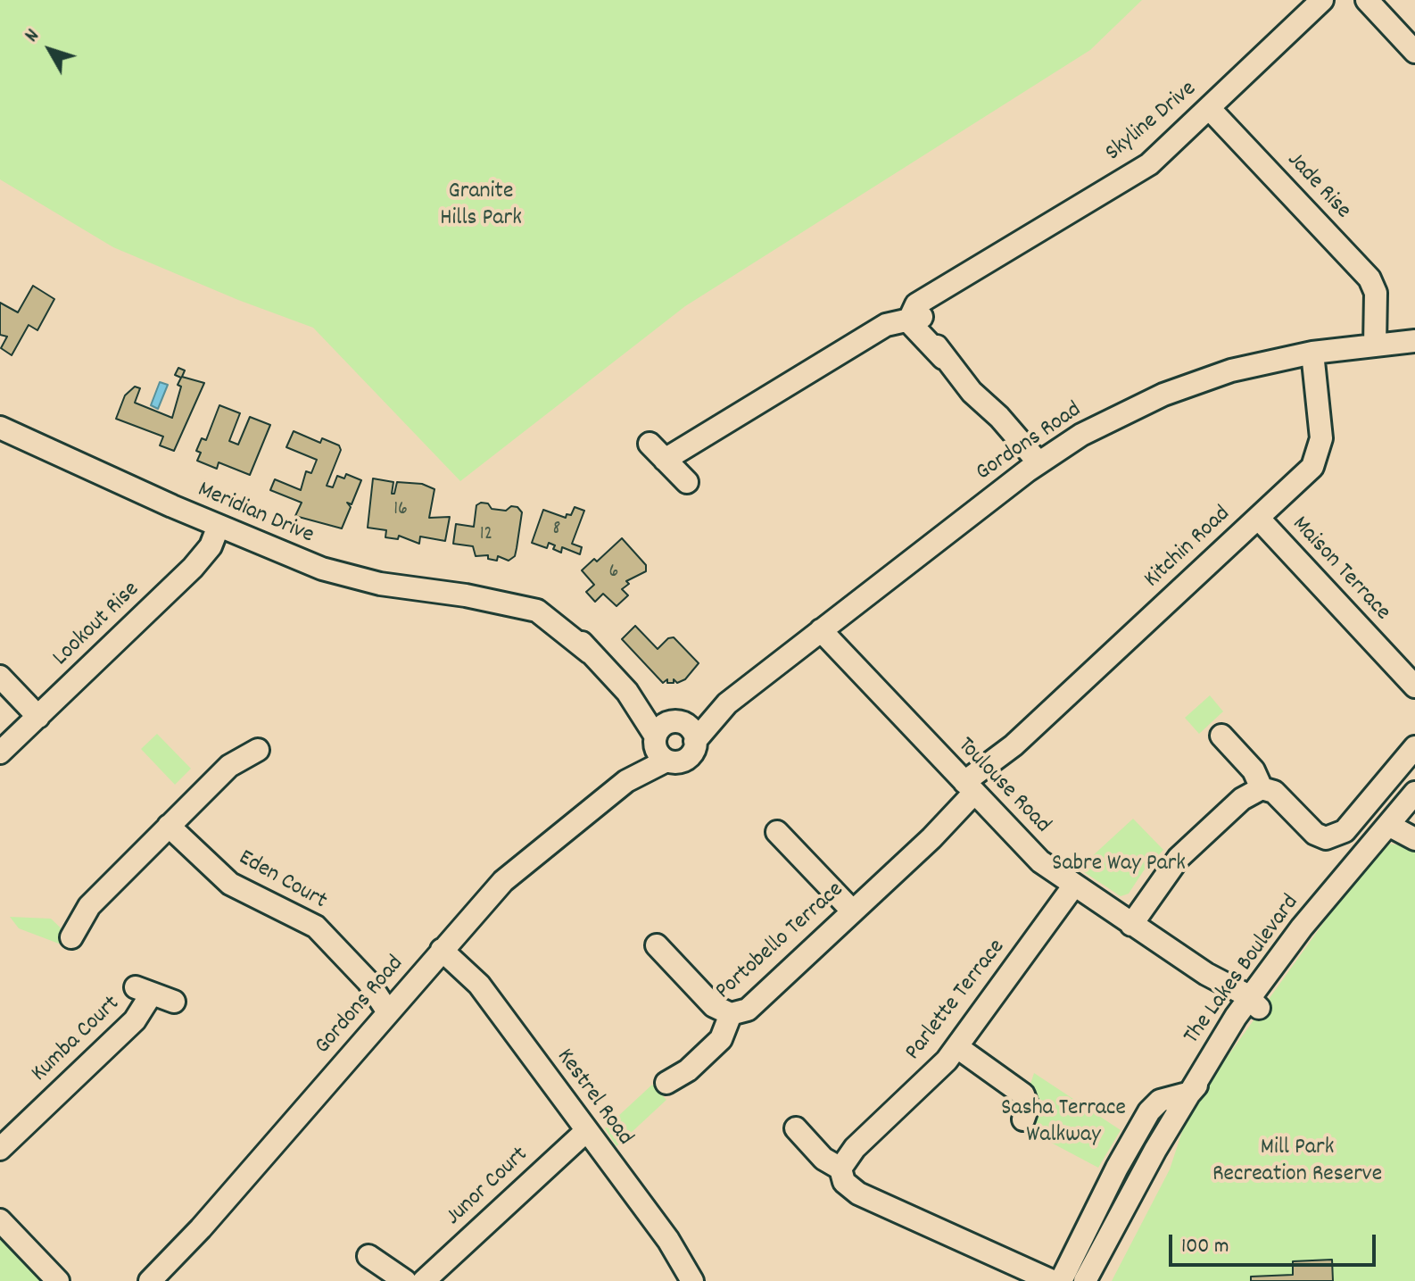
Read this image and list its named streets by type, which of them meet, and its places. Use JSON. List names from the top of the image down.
{
  "streets": {
    "street": [
      "Skyline Drive",
      "Jade Rise",
      "Gordons Road",
      "Meridian Drive",
      "Kitchin Road",
      "Maison Terrace",
      "Lookout Rise",
      "Toulouse Road",
      "Eden Court",
      "Portobello Terrace",
      "The Lakes Boulevard",
      "Parlette Terrace",
      "Kumba Court",
      "Kestrel Road",
      "Junor Court"
    ]
  },
  "crossings": [
    ["Skyline Drive", "Jade Rise"],
    ["Jade Rise", "Gordons Road"],
    ["Gordons Road", "Meridian Drive"],
    ["Gordons Road", "Kitchin Road"],
    ["Gordons Road", "Toulouse Road"],
    ["Gordons Road", "Eden Court"],
    ["Gordons Road", "Kestrel Road"],
    ["Meridian Drive", "Lookout Rise"],
    ["Kitchin Road", "Maison Terrace"],
    ["Kitchin Road", "Toulouse Road"],
    ["Kitchin Road", "Portobello Terrace"],
    ["Toulouse Road", "Portobello Terrace"],
    ["Toulouse Road", "The Lakes Boulevard"],
    ["Toulouse Road", "Parlette Terrace"],
    ["Kestrel Road", "Junor Court"]
  ],
  "parks": [
    "Granite Hills Park",
    "Sabre Way Park",
    "Sasha Terrace Walkway",
    "Mill Park Recreation Reserve"
  ],
  "house_numbers": [
    "16",
    "8",
    "12",
    "6"
  ],
  "scale_bar": "100 m",
  "north": "top left"
}
